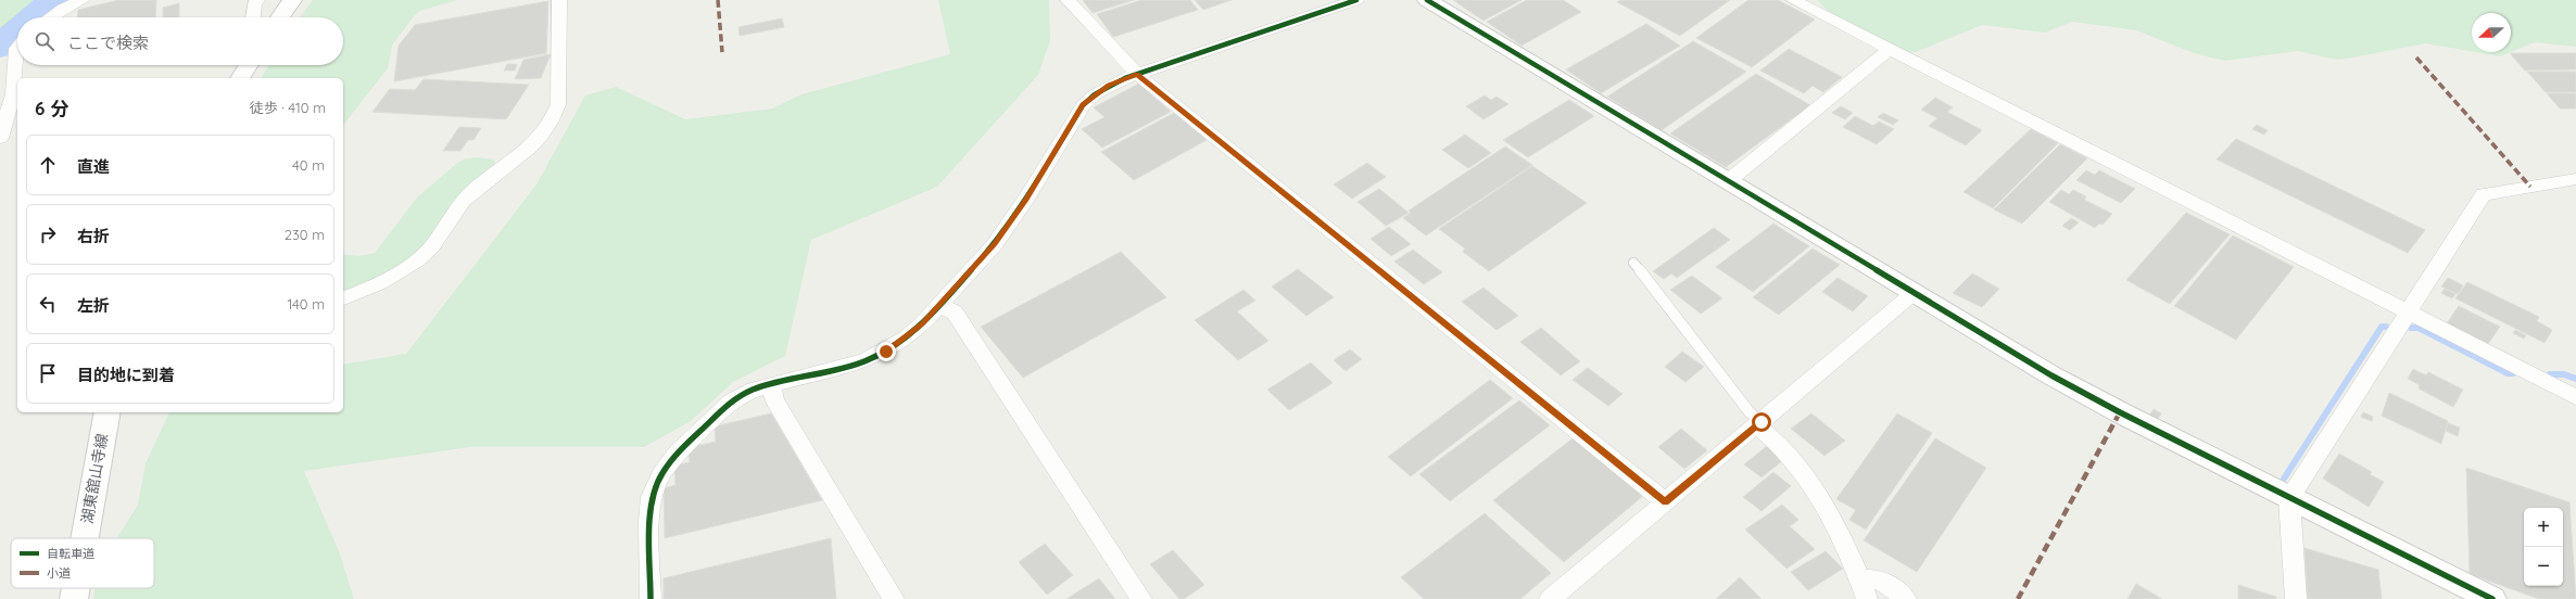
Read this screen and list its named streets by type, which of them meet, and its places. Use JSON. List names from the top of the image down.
{
  "streets": {
    "street": ["湖東舘山寺線"]
  },
  "legend": ["自転車道", "小道"],
  "north": "left",
  "page": {
    "search": "ここで検索",
    "heading": ["6 分", "徒歩 · 410 m"],
    "list": [
      ["直進", "40 m"],
      ["右折", "230 m"],
      ["左折", "140 m"],
      "目的地に到着"
    ],
    "map_buttons": ["+", "−"]
  }
}
